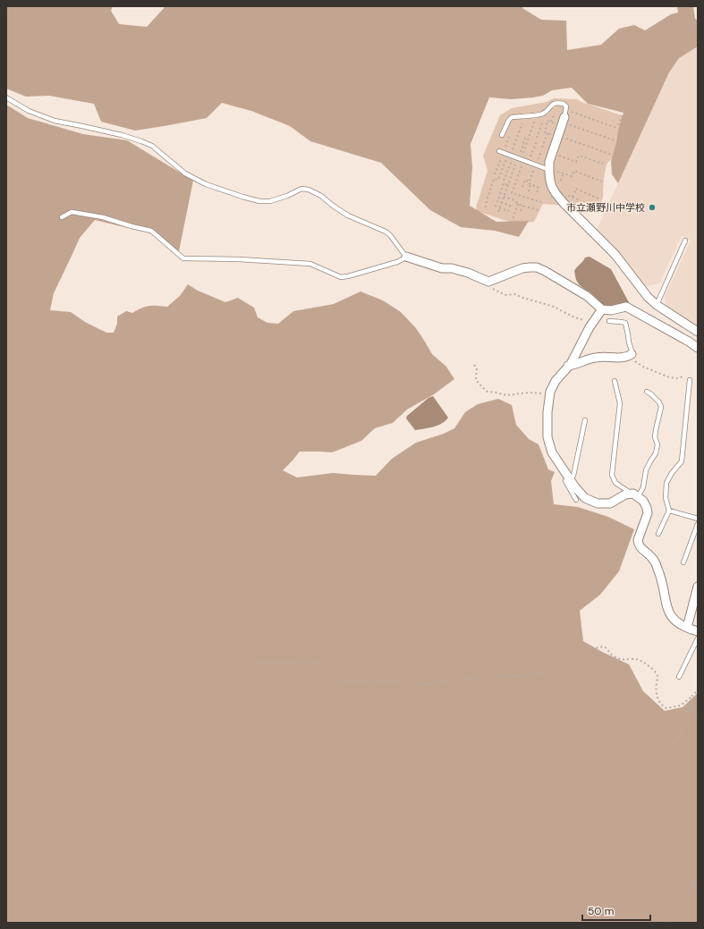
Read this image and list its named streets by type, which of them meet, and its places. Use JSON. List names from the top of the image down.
{
  "places": ["市立瀬野川中学校"],
  "scale_bar": "50 m"
}
